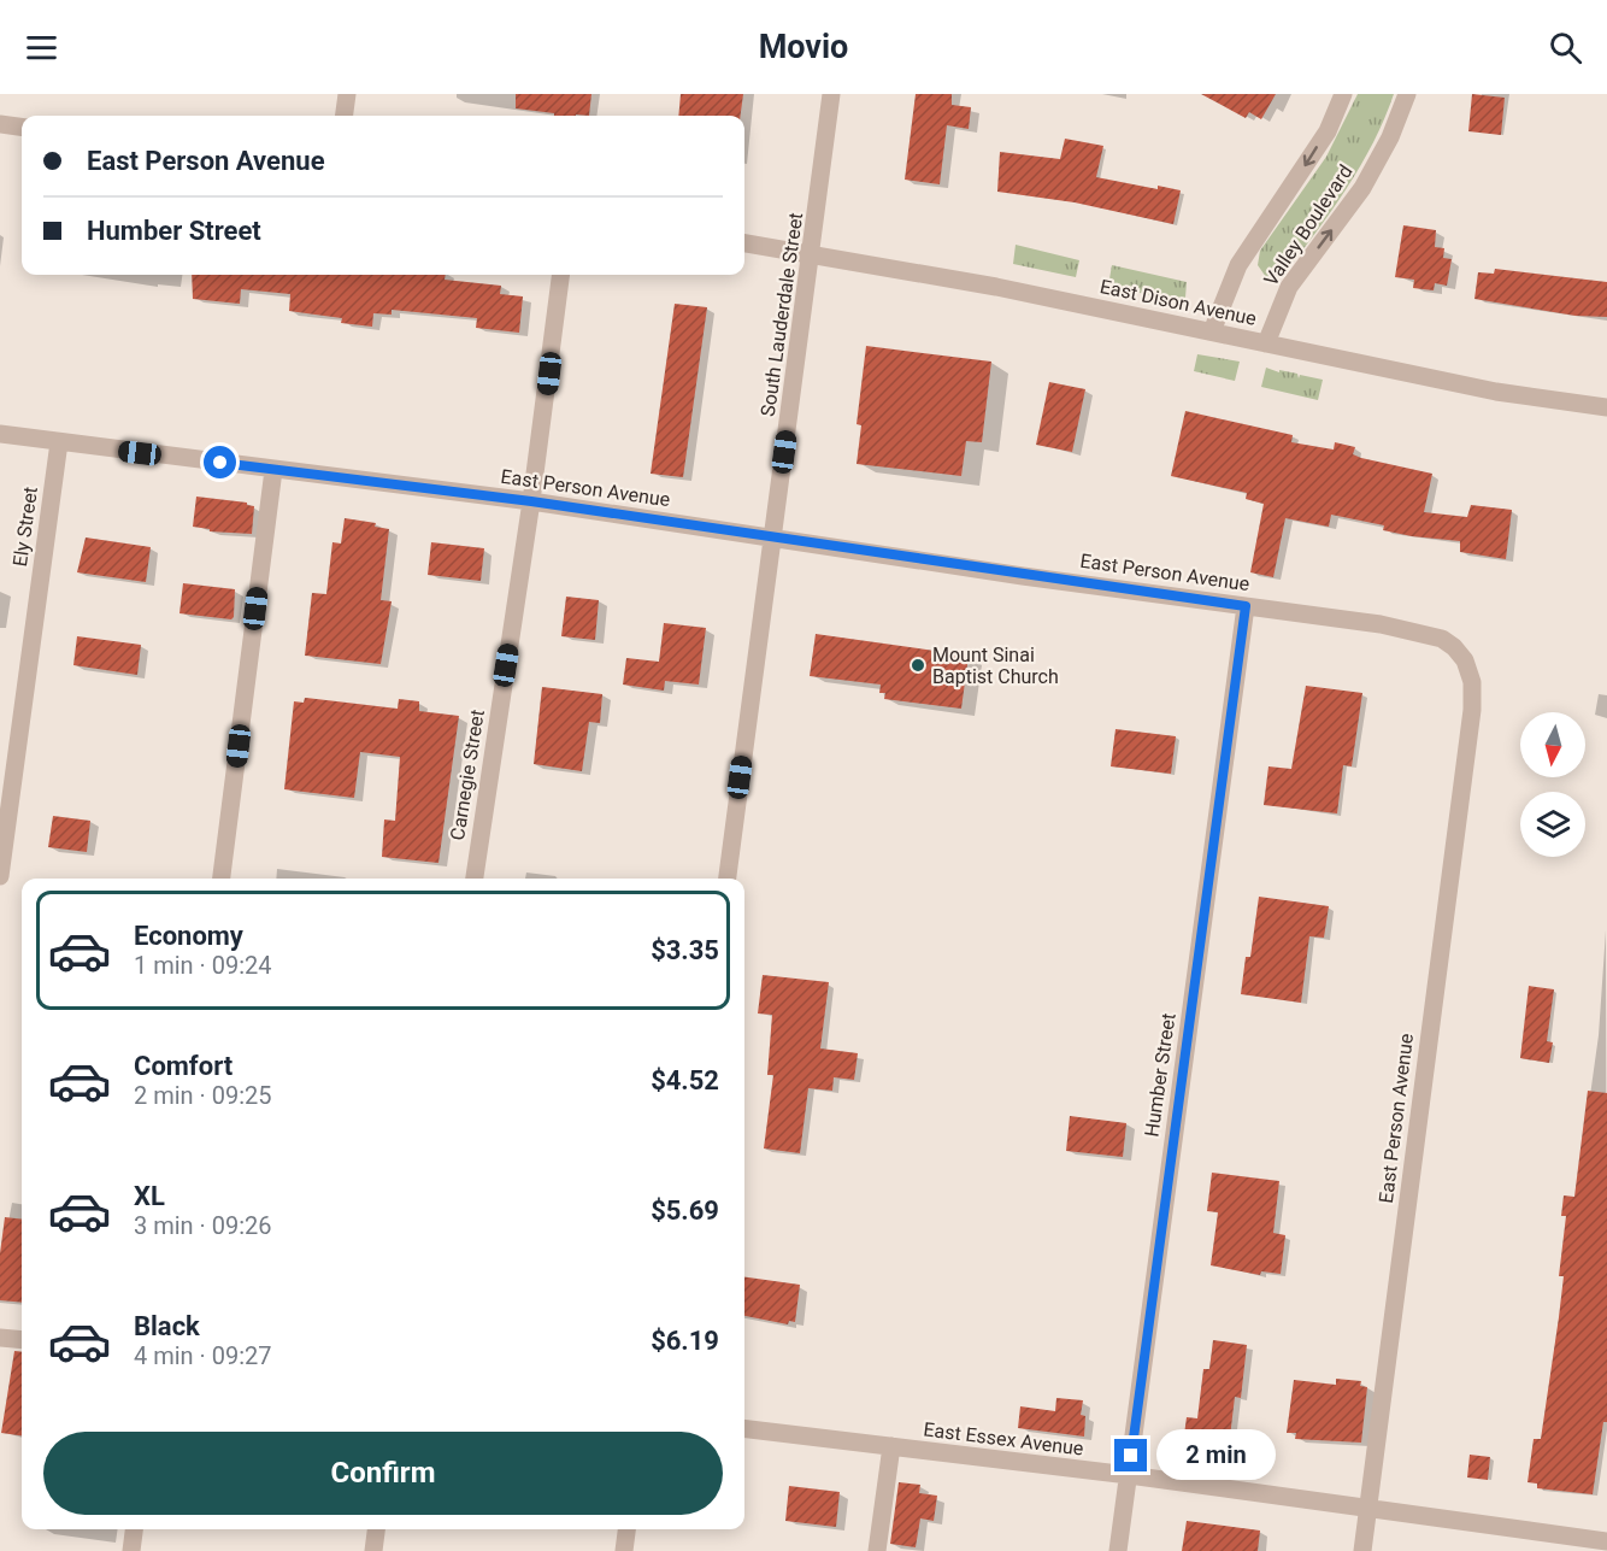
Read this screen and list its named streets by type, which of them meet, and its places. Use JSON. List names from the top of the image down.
{
  "streets": {
    "street": [
      "Valley Boulevard",
      "East Dison Avenue",
      "South Lauderdale Street",
      "East Person Avenue",
      "Ely Street",
      "Carnegie Street",
      "Humber Street",
      "East Essex Avenue"
    ]
  },
  "crossings": [
    ["Valley Boulevard", "East Dison Avenue"],
    ["East Dison Avenue", "South Lauderdale Street"],
    ["South Lauderdale Street", "East Person Avenue"],
    ["East Person Avenue", "Ely Street"],
    ["East Person Avenue", "Carnegie Street"],
    ["East Person Avenue", "Humber Street"],
    ["East Person Avenue", "East Essex Avenue"],
    ["Humber Street", "East Essex Avenue"]
  ],
  "places": ["Mount Sinai Baptist Church"],
  "north": "bottom",
  "page": {
    "header": "Movio",
    "banner": ["East Person Avenue", "Humber Street"],
    "list": [
      {
        "name": "Economy",
        "note": "1 min · 09:24",
        "value": "$3.35"
      },
      {
        "name": "Comfort",
        "note": "2 min · 09:25",
        "value": "$4.52"
      },
      {
        "name": "XL",
        "note": "3 min · 09:26",
        "value": "$5.69"
      },
      {
        "name": "Black",
        "note": "4 min · 09:27",
        "value": "$6.19"
      }
    ],
    "buttons": "Confirm",
    "bubble": "2 min"
  }
}
